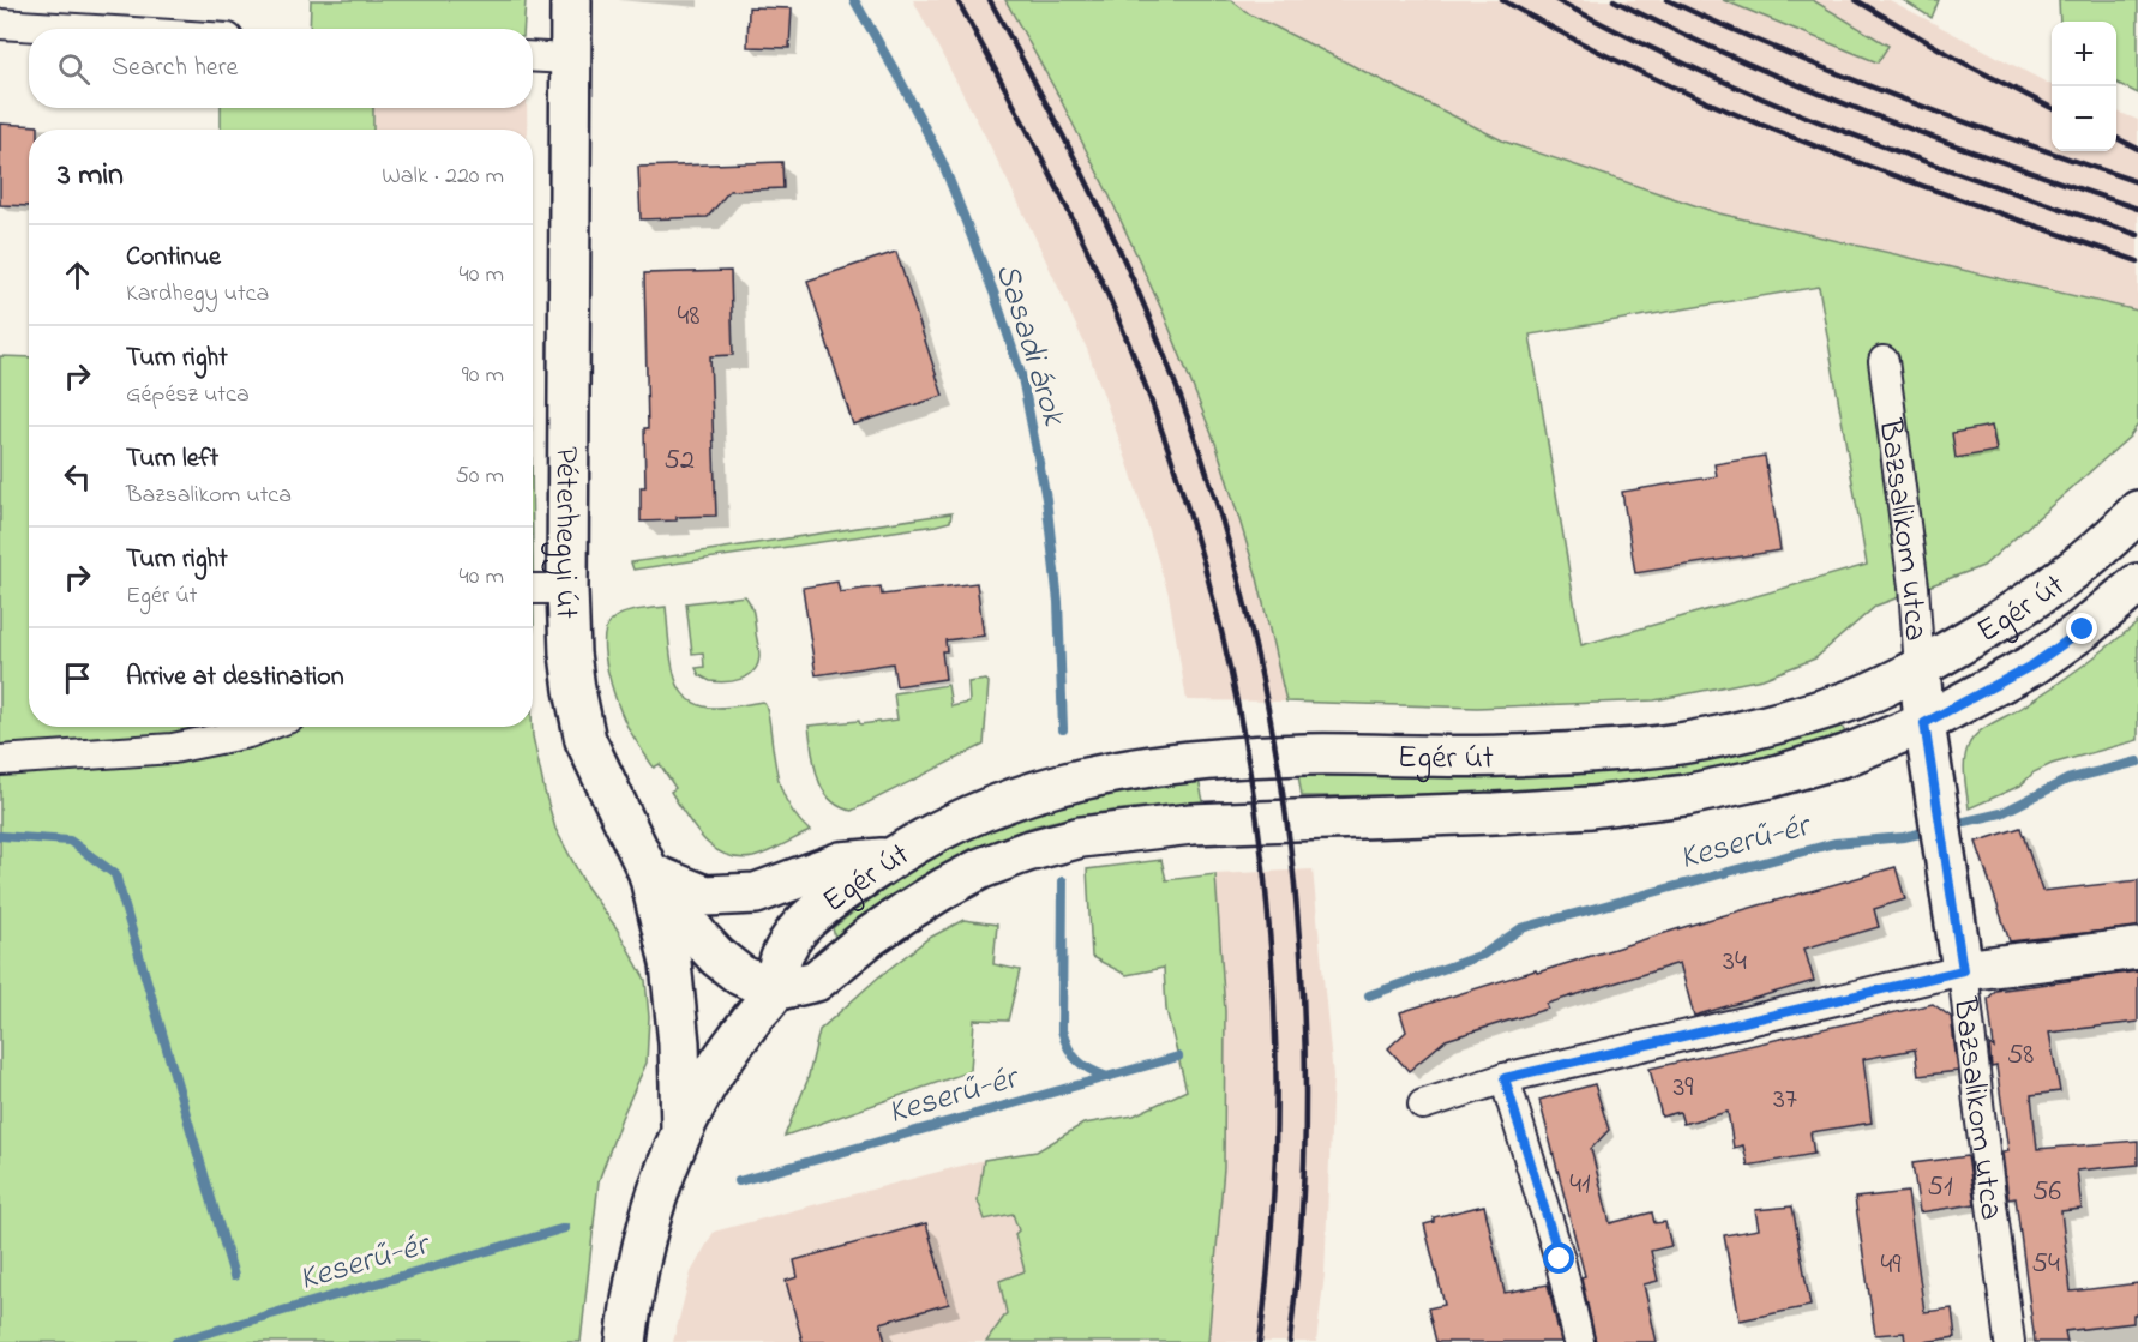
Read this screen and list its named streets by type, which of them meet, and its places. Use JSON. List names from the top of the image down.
{
  "streets": {
    "main road": ["Bazsalikom utca", "Péterhegyi út", "Egér út"]
  },
  "crossings": [
    ["Bazsalikom utca", "Egér út"],
    ["Péterhegyi út", "Egér út"]
  ],
  "water": ["Sasadi árok", "Keserű-ér"],
  "house_numbers": [
    "48",
    "52",
    "34",
    "58",
    "39",
    "37",
    "41",
    "51",
    "56",
    "54",
    "49"
  ],
  "page": {
    "map_buttons": ["+", "−"],
    "search": "Search here",
    "heading": ["3 min", "Walk · 220 m"],
    "list": [
      ["Continue", "Kardhegy utca", "40 m"],
      ["Turn right", "Gépész utca", "90 m"],
      ["Turn left", "Bazsalikom utca", "50 m"],
      ["Turn right", "Egér út", "40 m"],
      "Arrive at destination"
    ]
  }
}
